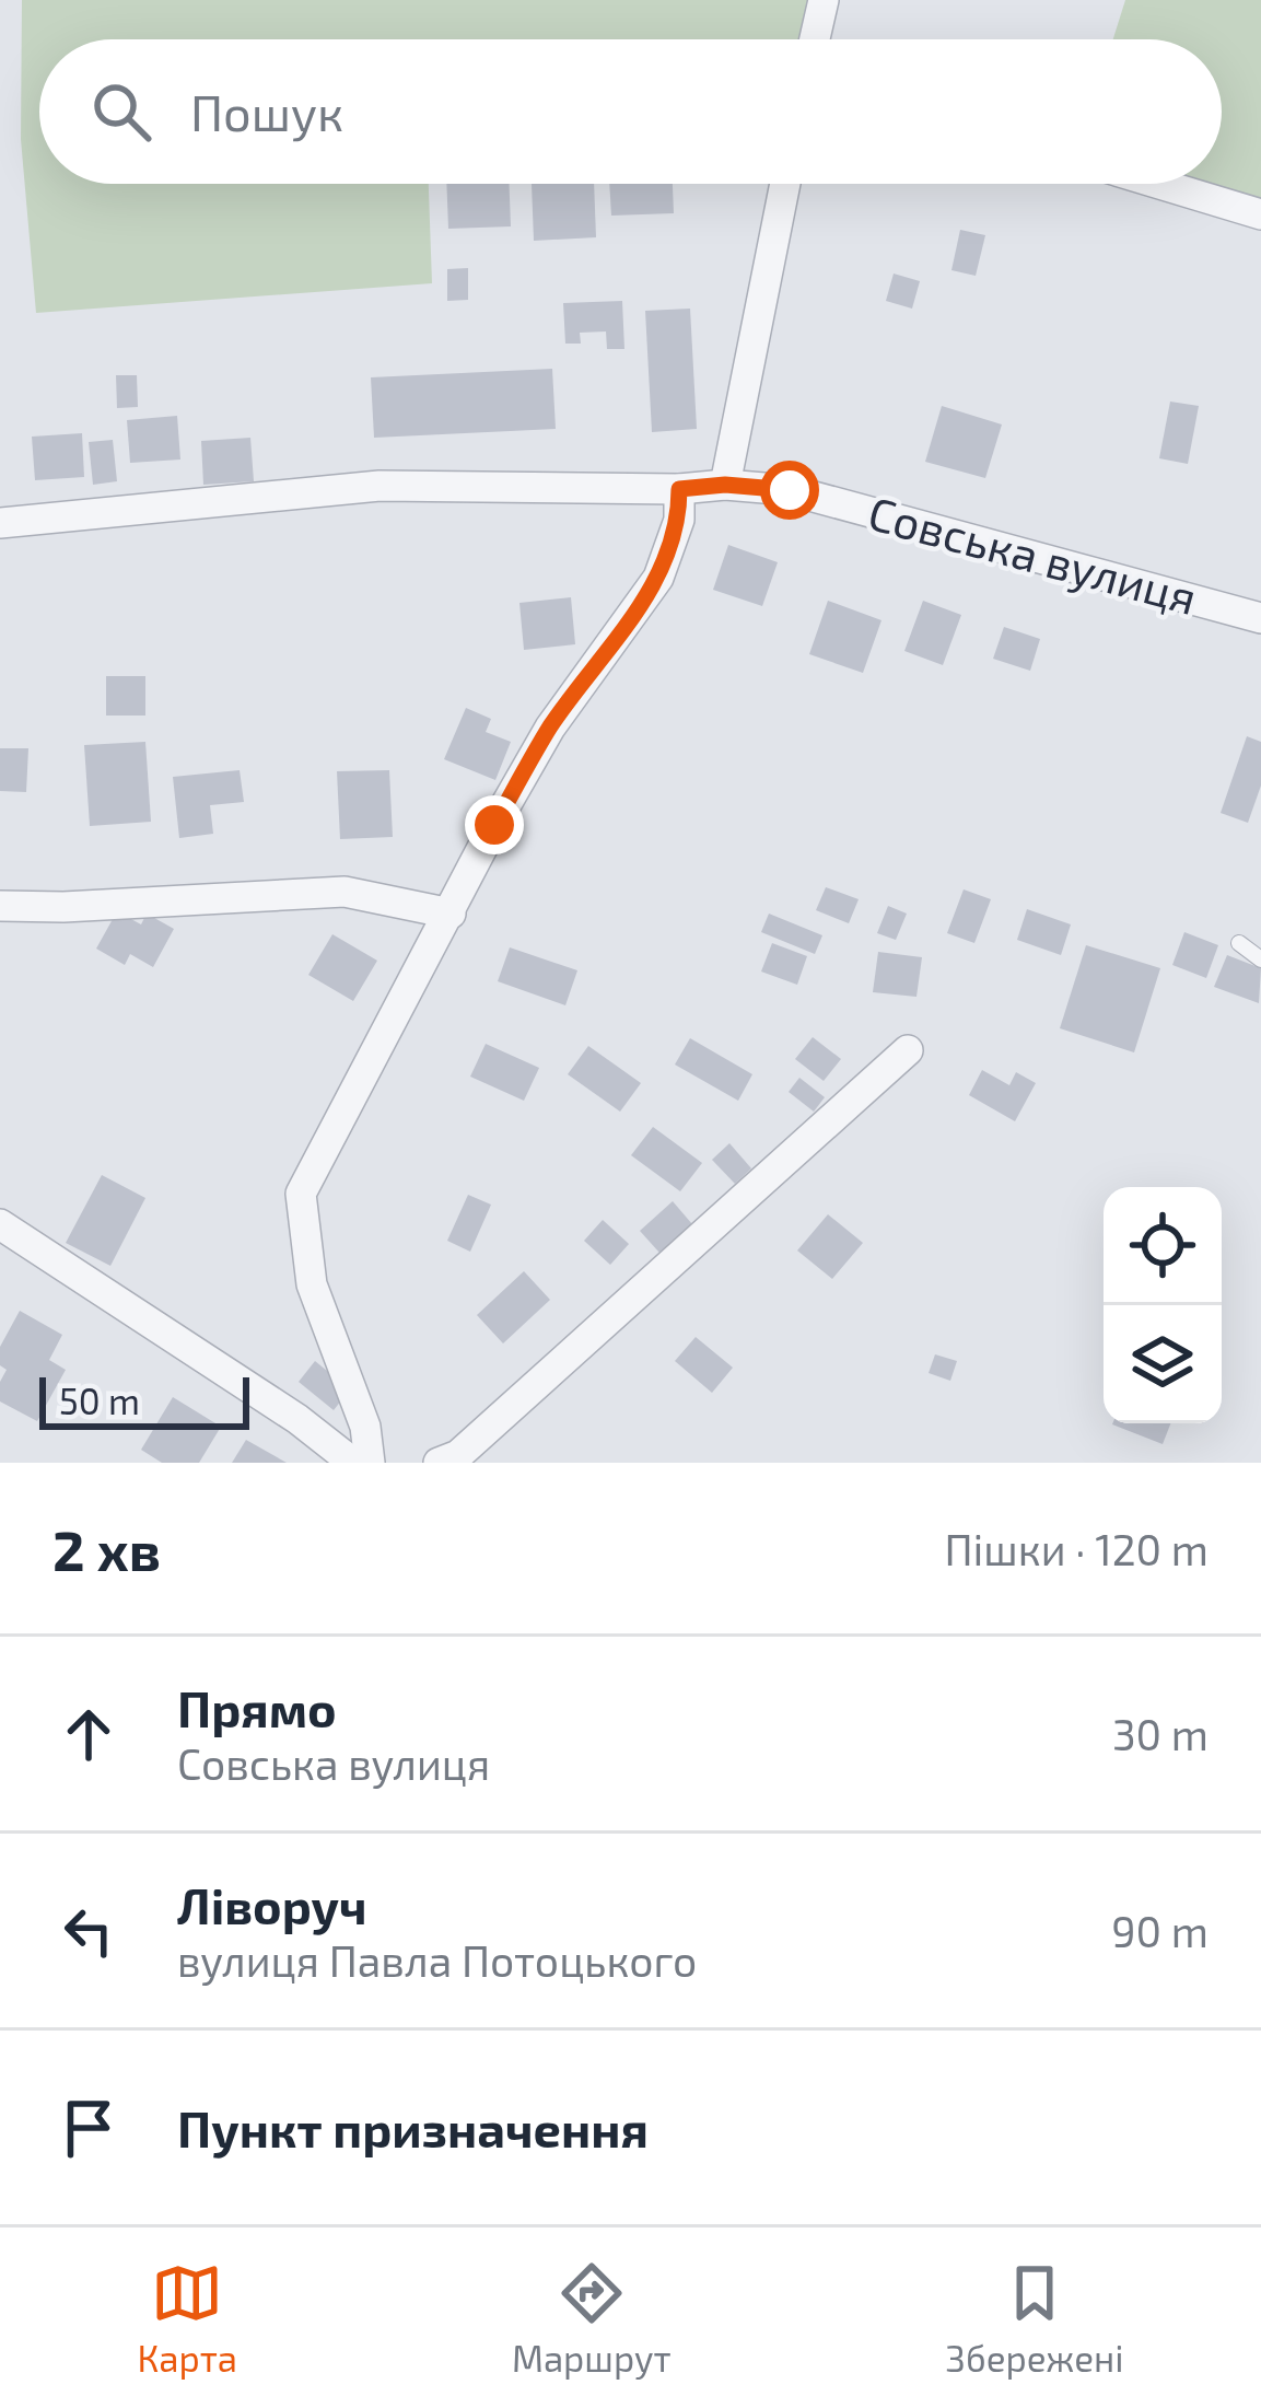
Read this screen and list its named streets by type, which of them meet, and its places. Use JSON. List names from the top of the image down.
{
  "streets": {
    "street": ["Совська вулиця"]
  },
  "scale_bar": "50 m",
  "page": {
    "search": "Пошук",
    "scale": "50 m",
    "heading": ["2 хв", "Пішки · 120 m"],
    "list": [
      ["Прямо", "Совська вулиця", "30 m"],
      ["Ліворуч", "вулиця Павла Потоцького", "90 m"],
      "Пункт призначення"
    ],
    "nav": ["Карта", "Маршрут", "Збережені"]
  }
}
